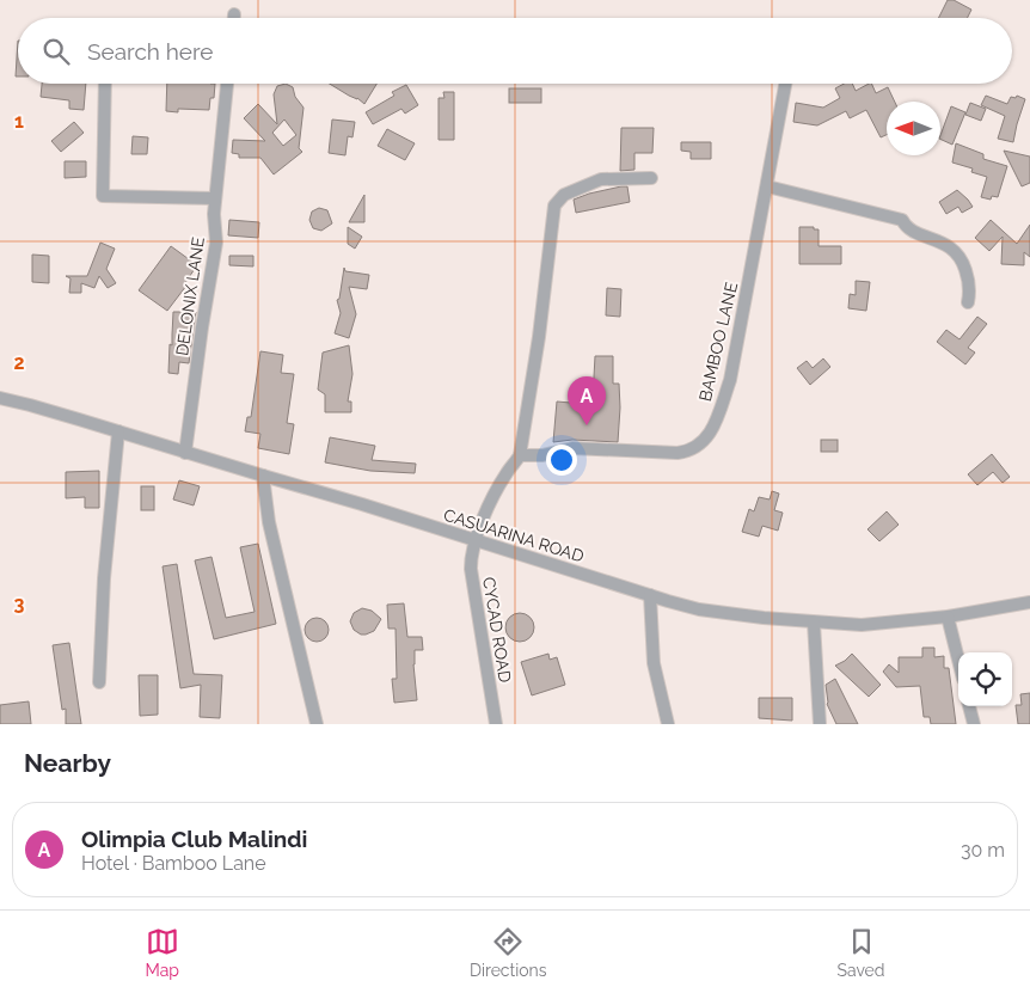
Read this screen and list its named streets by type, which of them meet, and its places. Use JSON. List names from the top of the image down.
{
  "streets": {
    "street": [
      "DELONIX LANE",
      "BAMBOO LANE",
      "CASUARINA ROAD",
      "CYCAD ROAD"
    ]
  },
  "crossings": [
    ["DELONIX LANE", "CASUARINA ROAD"],
    ["CASUARINA ROAD", "CYCAD ROAD"]
  ],
  "north": "left",
  "page": {
    "search": "Search here",
    "pins": "A",
    "heading": "Nearby",
    "list": [
      {
        "mark": "A",
        "name": "Olimpia Club Malindi",
        "note": "Hotel · Bamboo Lane",
        "value": "30 m"
      }
    ],
    "nav": ["Map", "Directions", "Saved"]
  },
  "grid": {
    "rows": ["1", "2", "3"]
  }
}
